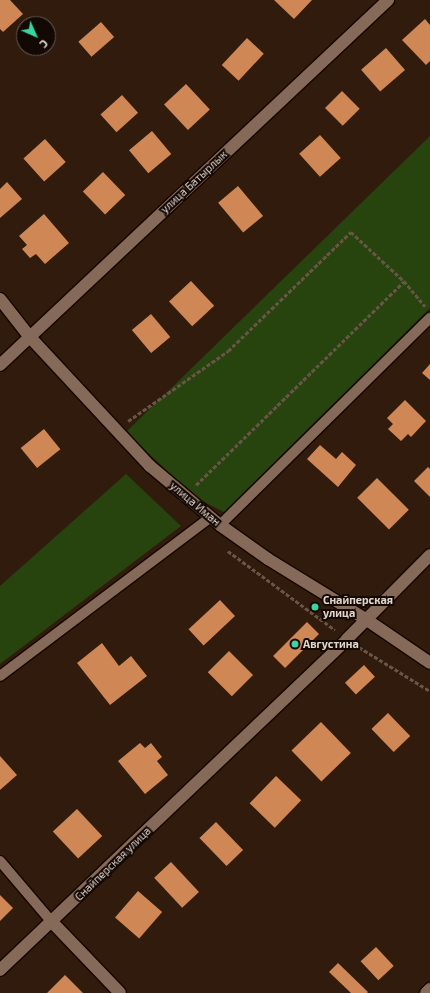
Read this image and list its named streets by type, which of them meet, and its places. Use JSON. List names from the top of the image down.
{
  "streets": {
    "street": ["улица Батырлык", "улица Иман", "Снайперская улица"]
  },
  "crossings": [
    ["улица Батырлык", "улица Иман"],
    ["улица Иман", "Снайперская улица"]
  ],
  "places": ["Снайперская улица", "Августина"],
  "north": "bottom right"
}
